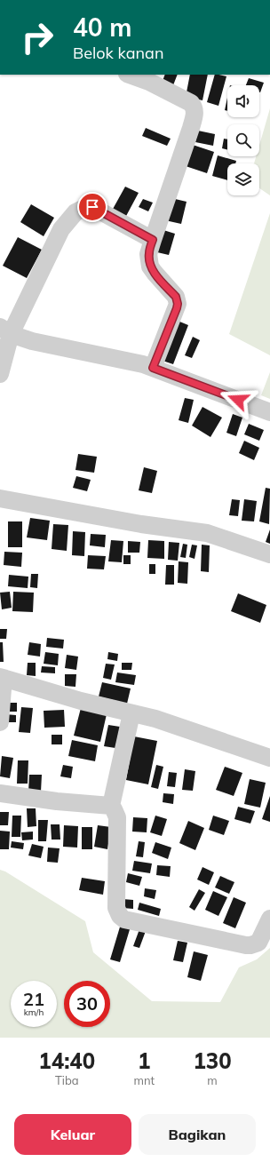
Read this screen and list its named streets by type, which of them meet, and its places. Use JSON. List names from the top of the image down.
{
  "page": {
    "turn": ["40 m", "Belok kanan"],
    "speed": "21 km/h",
    "limit": "30",
    "eta": [
      "14:40",
      "Tiba",
      "1",
      "mnt",
      "130",
      "m"
    ],
    "buttons": ["Keluar", "Bagikan"]
  }
}
